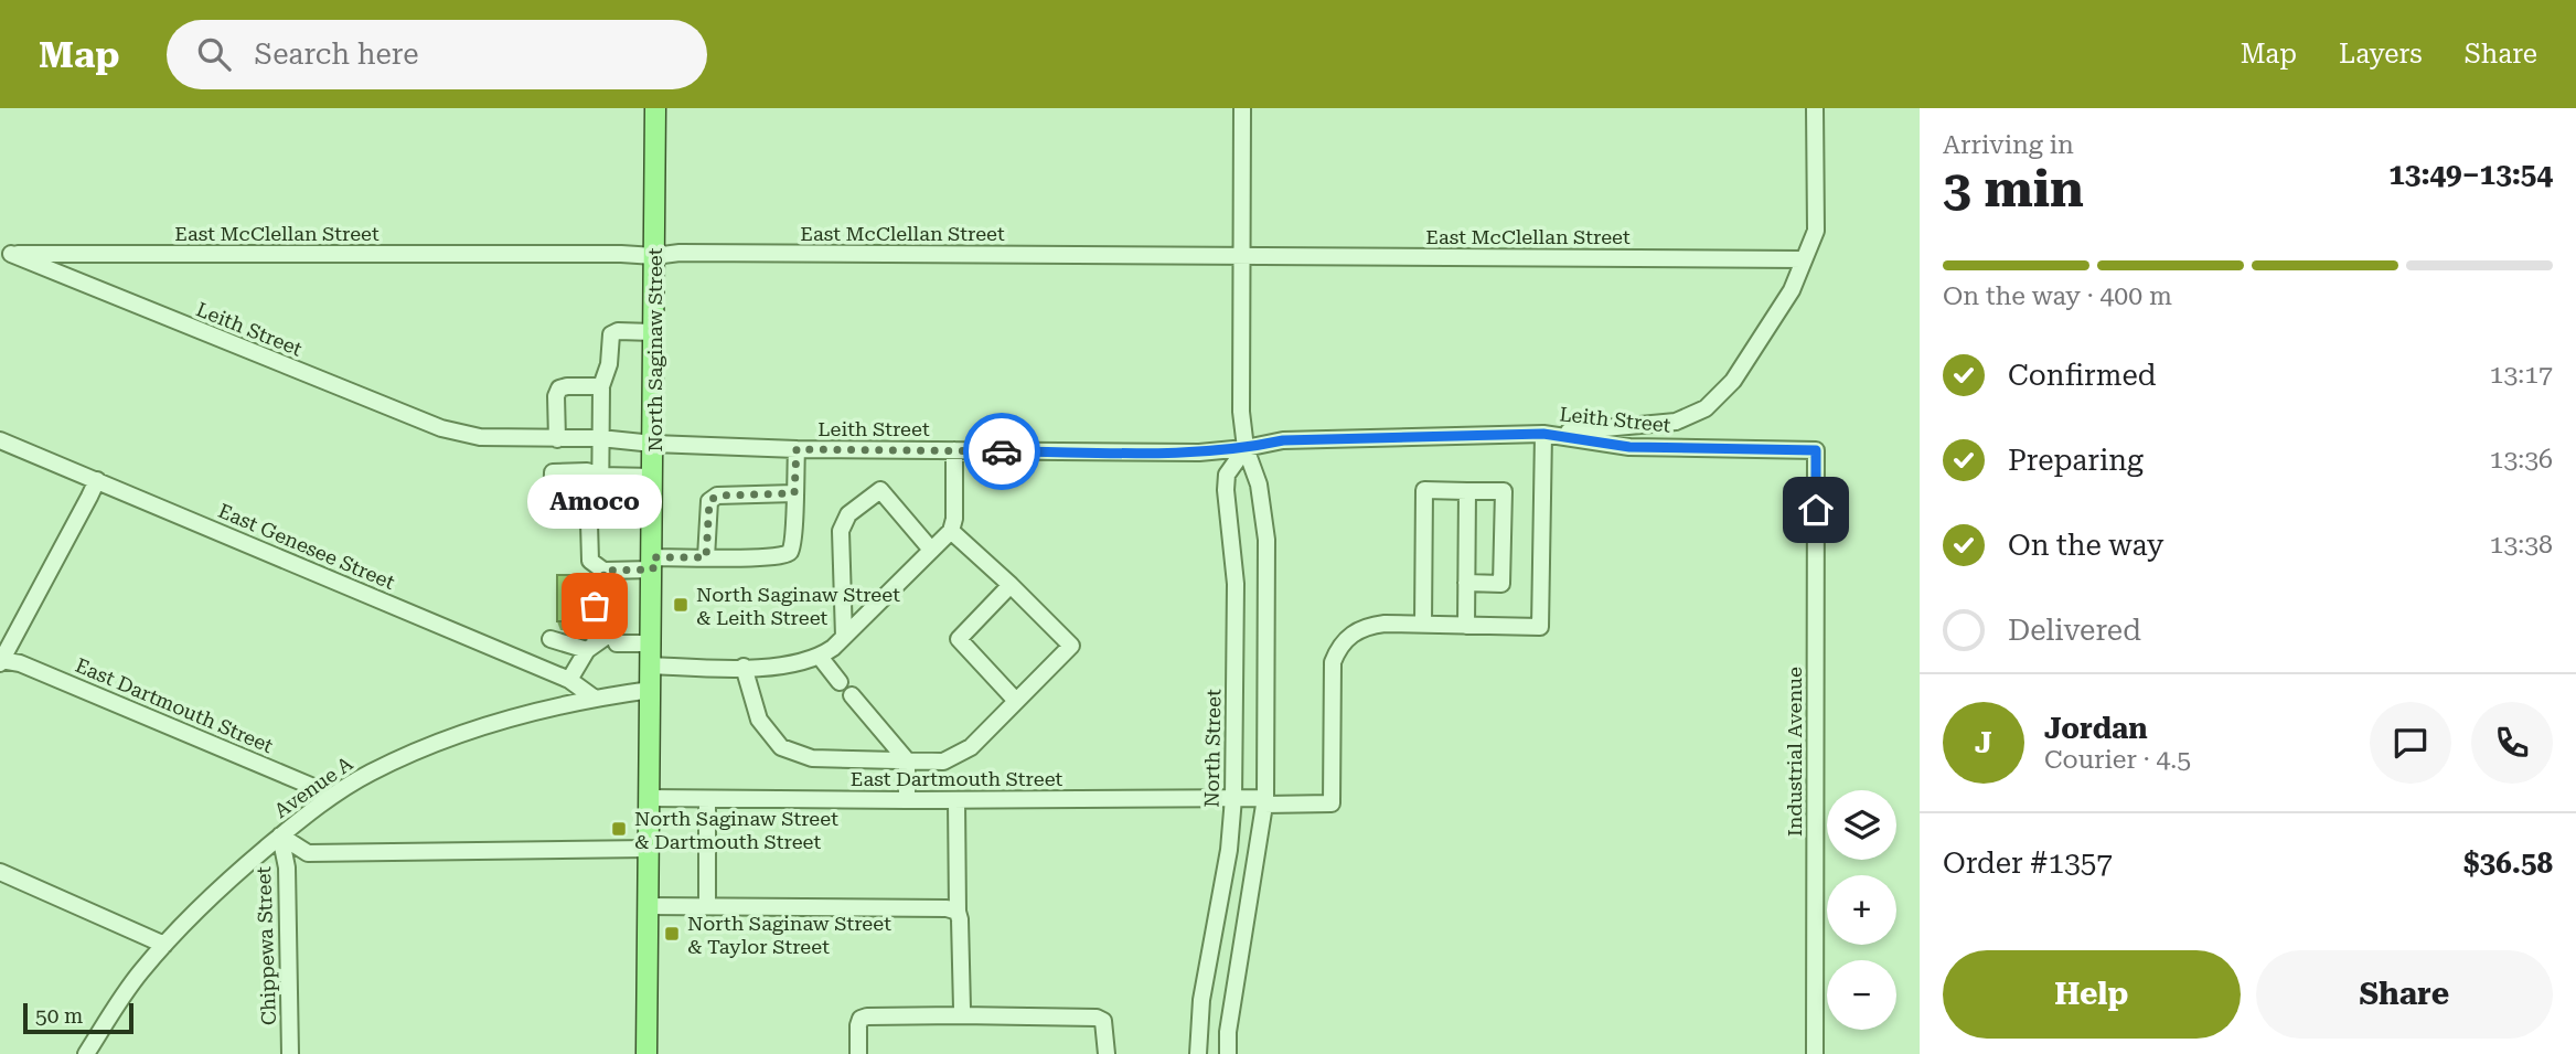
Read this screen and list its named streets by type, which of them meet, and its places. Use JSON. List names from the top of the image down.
{
  "streets": {
    "main road": ["North Saginaw Street"],
    "street": [
      "East McClellan Street",
      "Leith Street",
      "East Genesee Street",
      "East Dartmouth Street",
      "North Street",
      "Industrial Avenue",
      "Avenue A",
      "Chippewa Street"
    ]
  },
  "crossings": [
    ["East McClellan Street", "Leith Street"],
    ["East McClellan Street", "North Saginaw Street"],
    ["Leith Street", "North Saginaw Street"],
    ["Leith Street", "North Street"],
    ["Leith Street", "Industrial Avenue"],
    ["North Saginaw Street", "East Dartmouth Street"],
    ["North Saginaw Street", "Avenue A"],
    ["East Genesee Street", "Avenue A"],
    ["East Dartmouth Street", "North Street"],
    ["East Dartmouth Street", "Avenue A"],
    ["Avenue A", "Chippewa Street"]
  ],
  "places": {
    "transit": ["North Saginaw Street & Leith Street", "North Saginaw Street & Dartmouth Street", "North Saginaw Street & Taylor Street"],
    "other": ["Amoco"]
  },
  "scale_bar": "50 m",
  "page": {
    "header": "Map",
    "search": "Search here",
    "nav": ["Map", "Layers", "Share"],
    "heading": ["3 min", "Arriving in", "13:49–13:54"],
    "panel": [
      "Jordan",
      "Courier · 4.5",
      "Order #1357",
      "$36.58"
    ],
    "bar": "On the way · 400 m",
    "list": [
      ["Confirmed", "13:17"],
      ["Preparing", "13:36"],
      ["On the way", "13:38"],
      "Delivered"
    ],
    "bubble": "Amoco",
    "round": "J",
    "map_buttons": ["+", "−"],
    "buttons": ["Help", "Share"],
    "scale": "50 m"
  }
}
